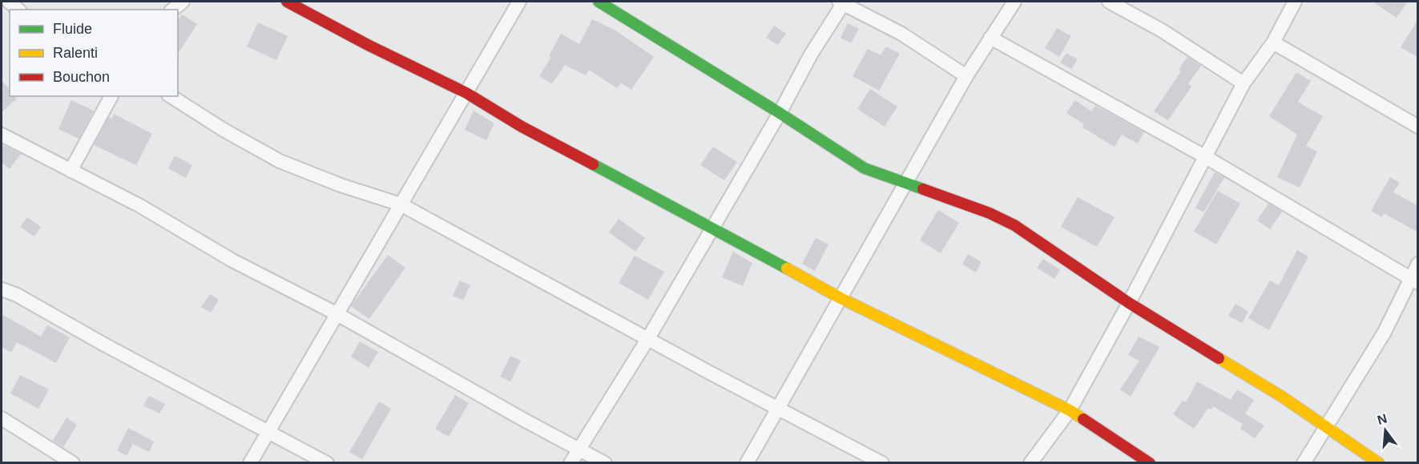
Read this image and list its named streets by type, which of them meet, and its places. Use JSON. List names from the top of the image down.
{
  "legend": ["Fluide", "Ralenti", "Bouchon"],
  "north": "top"
}
